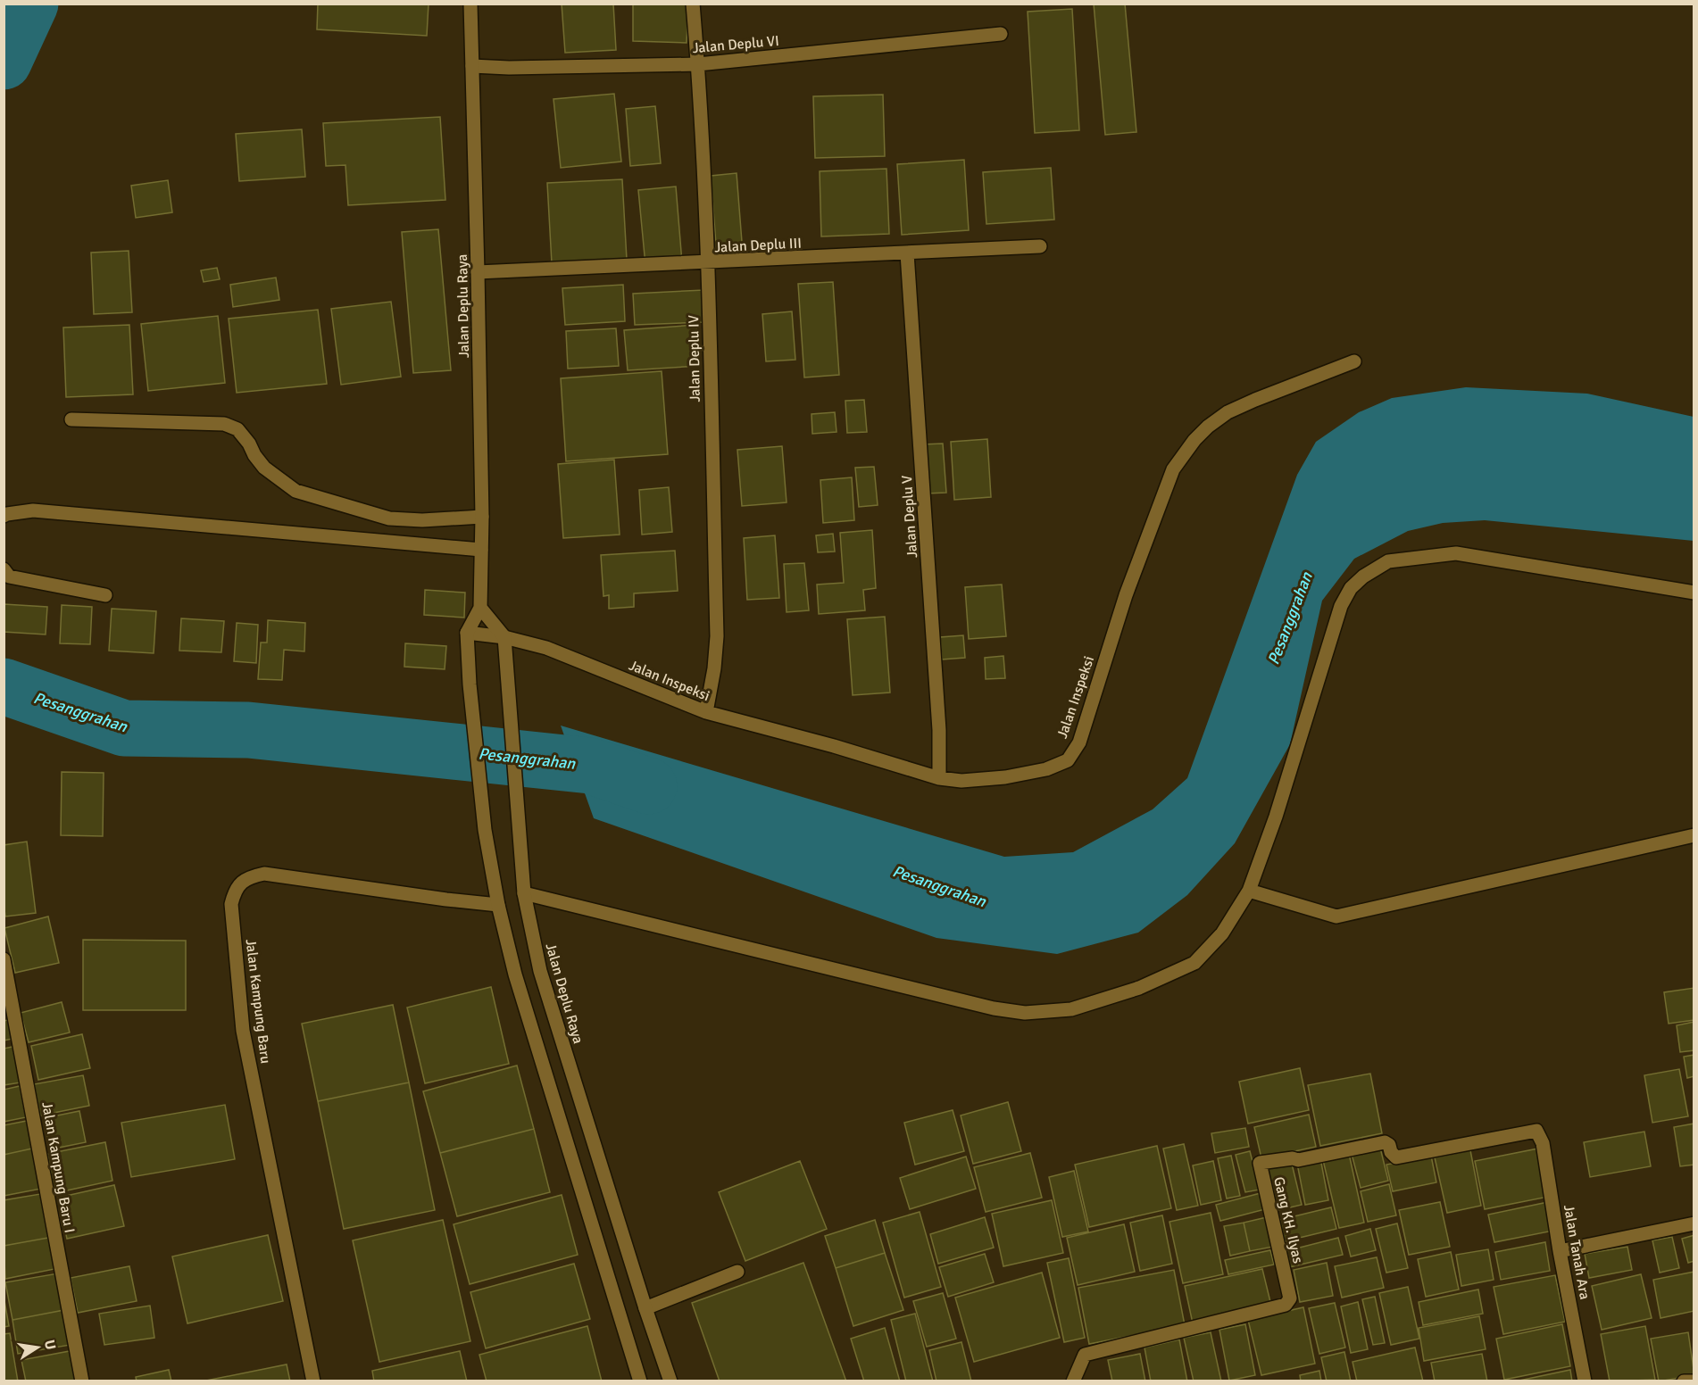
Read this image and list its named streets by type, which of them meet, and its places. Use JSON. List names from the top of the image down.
{
  "streets": {
    "street": [
      "Jalan Deplu VI",
      "Jalan Deplu III",
      "Jalan Deplu Raya",
      "Jalan Deplu IV",
      "Jalan Deplu V",
      "Jalan Inspeksi",
      "Jalan Kampung Baru",
      "Jalan Kampung Baru I",
      "Gang KH. Ilyas",
      "Jalan Tanah Ara"
    ]
  },
  "crossings": [
    ["Jalan Deplu VI", "Jalan Deplu Raya"],
    ["Jalan Deplu VI", "Jalan Deplu IV"],
    ["Jalan Deplu III", "Jalan Deplu Raya"],
    ["Jalan Deplu III", "Jalan Deplu IV"],
    ["Jalan Deplu III", "Jalan Deplu V"],
    ["Jalan Deplu Raya", "Jalan Inspeksi"],
    ["Jalan Deplu IV", "Jalan Inspeksi"],
    ["Jalan Deplu V", "Jalan Inspeksi"],
    ["Gang KH. Ilyas", "Jalan Tanah Ara"]
  ],
  "water": ["Pesanggrahan"],
  "north": "right"
}
